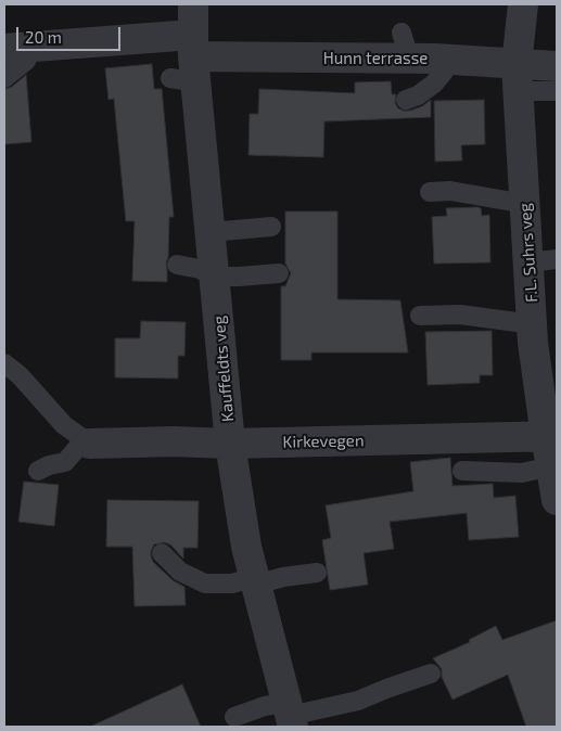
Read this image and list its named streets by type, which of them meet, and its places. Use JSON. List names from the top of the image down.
{
  "streets": {
    "street": [
      "Hunn terrasse",
      "F.L. Suhrs veg",
      "Kauffeldts veg",
      "Kirkevegen"
    ]
  },
  "crossings": [
    ["Hunn terrasse", "F.L. Suhrs veg"],
    ["Hunn terrasse", "Kauffeldts veg"],
    ["F.L. Suhrs veg", "Kirkevegen"],
    ["Kauffeldts veg", "Kirkevegen"]
  ],
  "scale_bar": "20 m"
}
